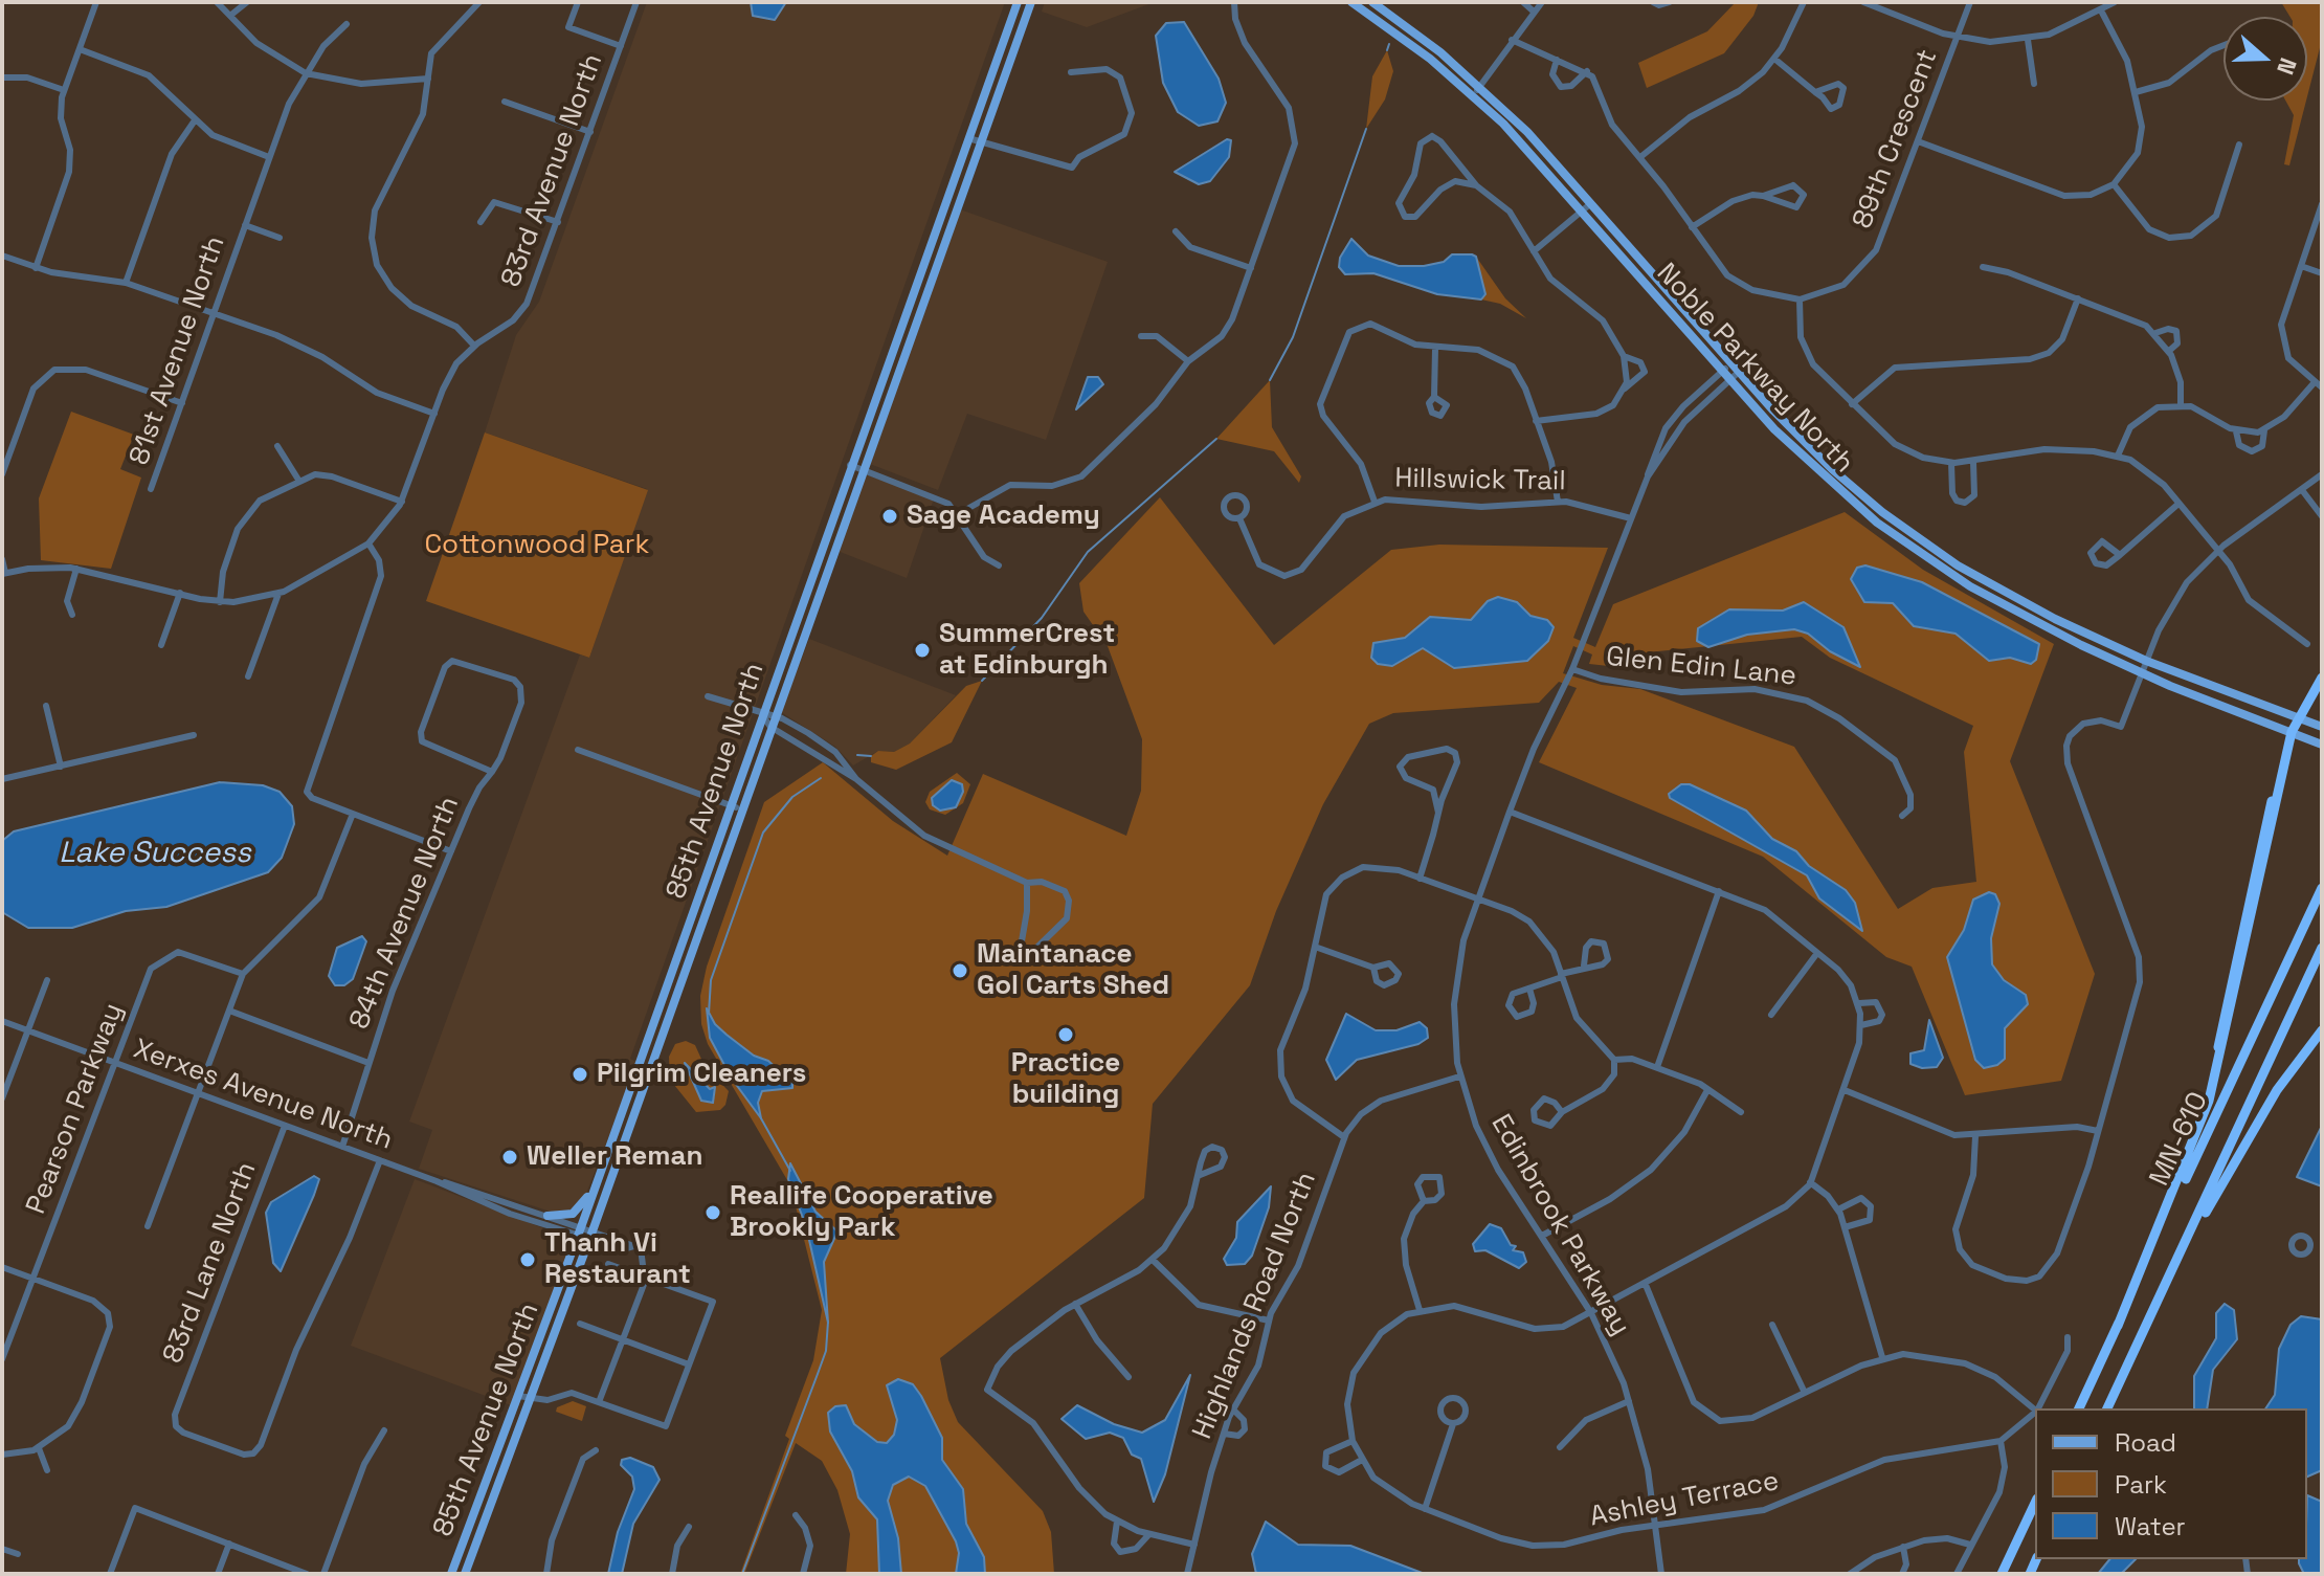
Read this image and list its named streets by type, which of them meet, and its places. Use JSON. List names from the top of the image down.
{
  "streets": {
    "highway": ["MN-610"],
    "main road": ["Noble Parkway North", "85th Avenue North"],
    "street": [
      "89th Crescent",
      "83rd Avenue North",
      "81st Avenue North",
      "Hillswick Trail",
      "Glen Edin Lane",
      "84th Avenue North",
      "Xerxes Avenue North",
      "Pearson Parkway",
      "Edinbrook Parkway",
      "83rd Lane North",
      "Highlands Road North",
      "Ashley Terrace"
    ]
  },
  "crossings": [
    ["Noble Parkway North", "Edinbrook Parkway"],
    ["Hillswick Trail", "Edinbrook Parkway"],
    ["Glen Edin Lane", "Edinbrook Parkway"],
    ["85th Avenue North", "Xerxes Avenue North"],
    ["84th Avenue North", "Xerxes Avenue North"],
    ["Xerxes Avenue North", "Pearson Parkway"],
    ["Xerxes Avenue North", "83rd Lane North"],
    ["Edinbrook Parkway", "Highlands Road North"],
    ["Edinbrook Parkway", "Ashley Terrace"]
  ],
  "water": ["Lake Success"],
  "parks": ["Cottonwood Park"],
  "places": [
    "Sage Academy",
    "SummerCrest at Edinburgh",
    "Maintanace Gol Carts Shed",
    "Practice building",
    "Pilgrim Cleaners",
    "Weller Reman",
    "Reallife Cooperative Brookly Park",
    "Thanh Vi Restaurant"
  ],
  "legend": ["Road", "Park", "Water"],
  "north": "right"
}
